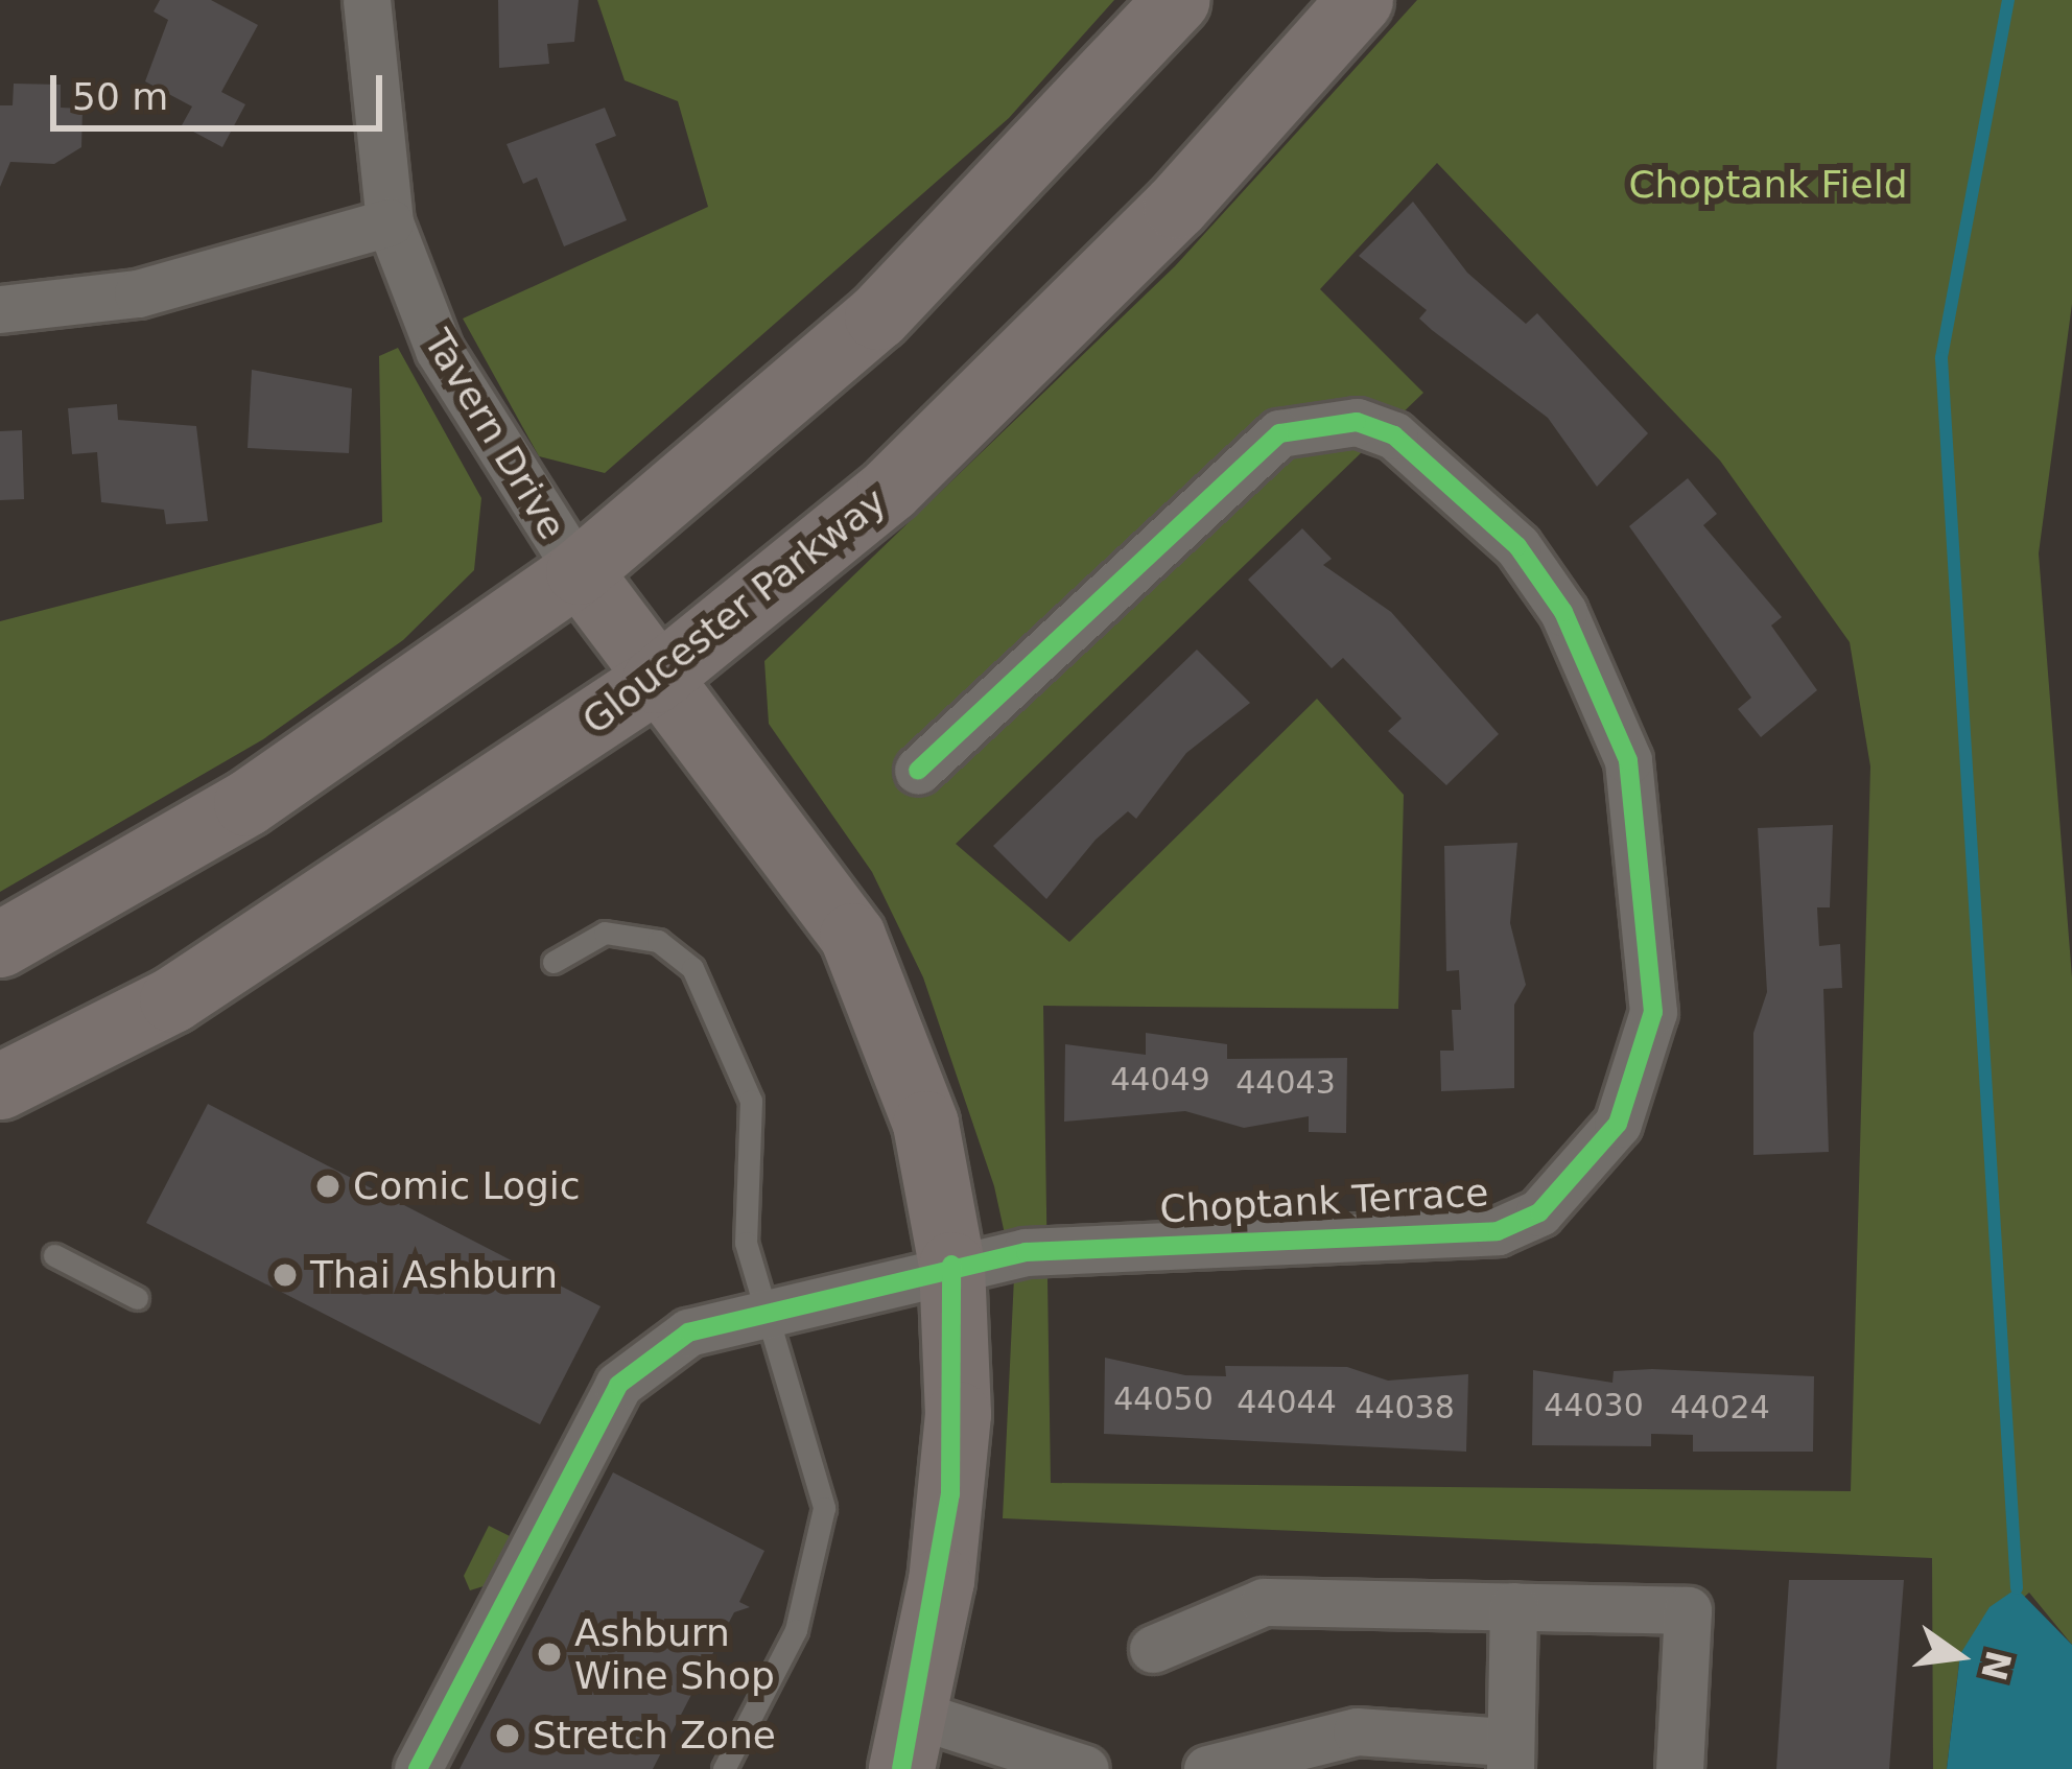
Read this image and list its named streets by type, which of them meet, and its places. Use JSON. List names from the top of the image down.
{
  "streets": {
    "main road": ["Gloucester Parkway"],
    "street": ["Tavern Drive", "Choptank Terrace"]
  },
  "parks": ["Choptank Field"],
  "places": [
    "Comic Logic",
    "Thai Ashburn",
    "Ashburn Wine Shop",
    "Stretch Zone"
  ],
  "house_numbers": [
    "44049",
    "44043",
    "44050",
    "44044",
    "44030",
    "44038",
    "44024"
  ],
  "scale_bar": "50 m",
  "north": "right"
}
